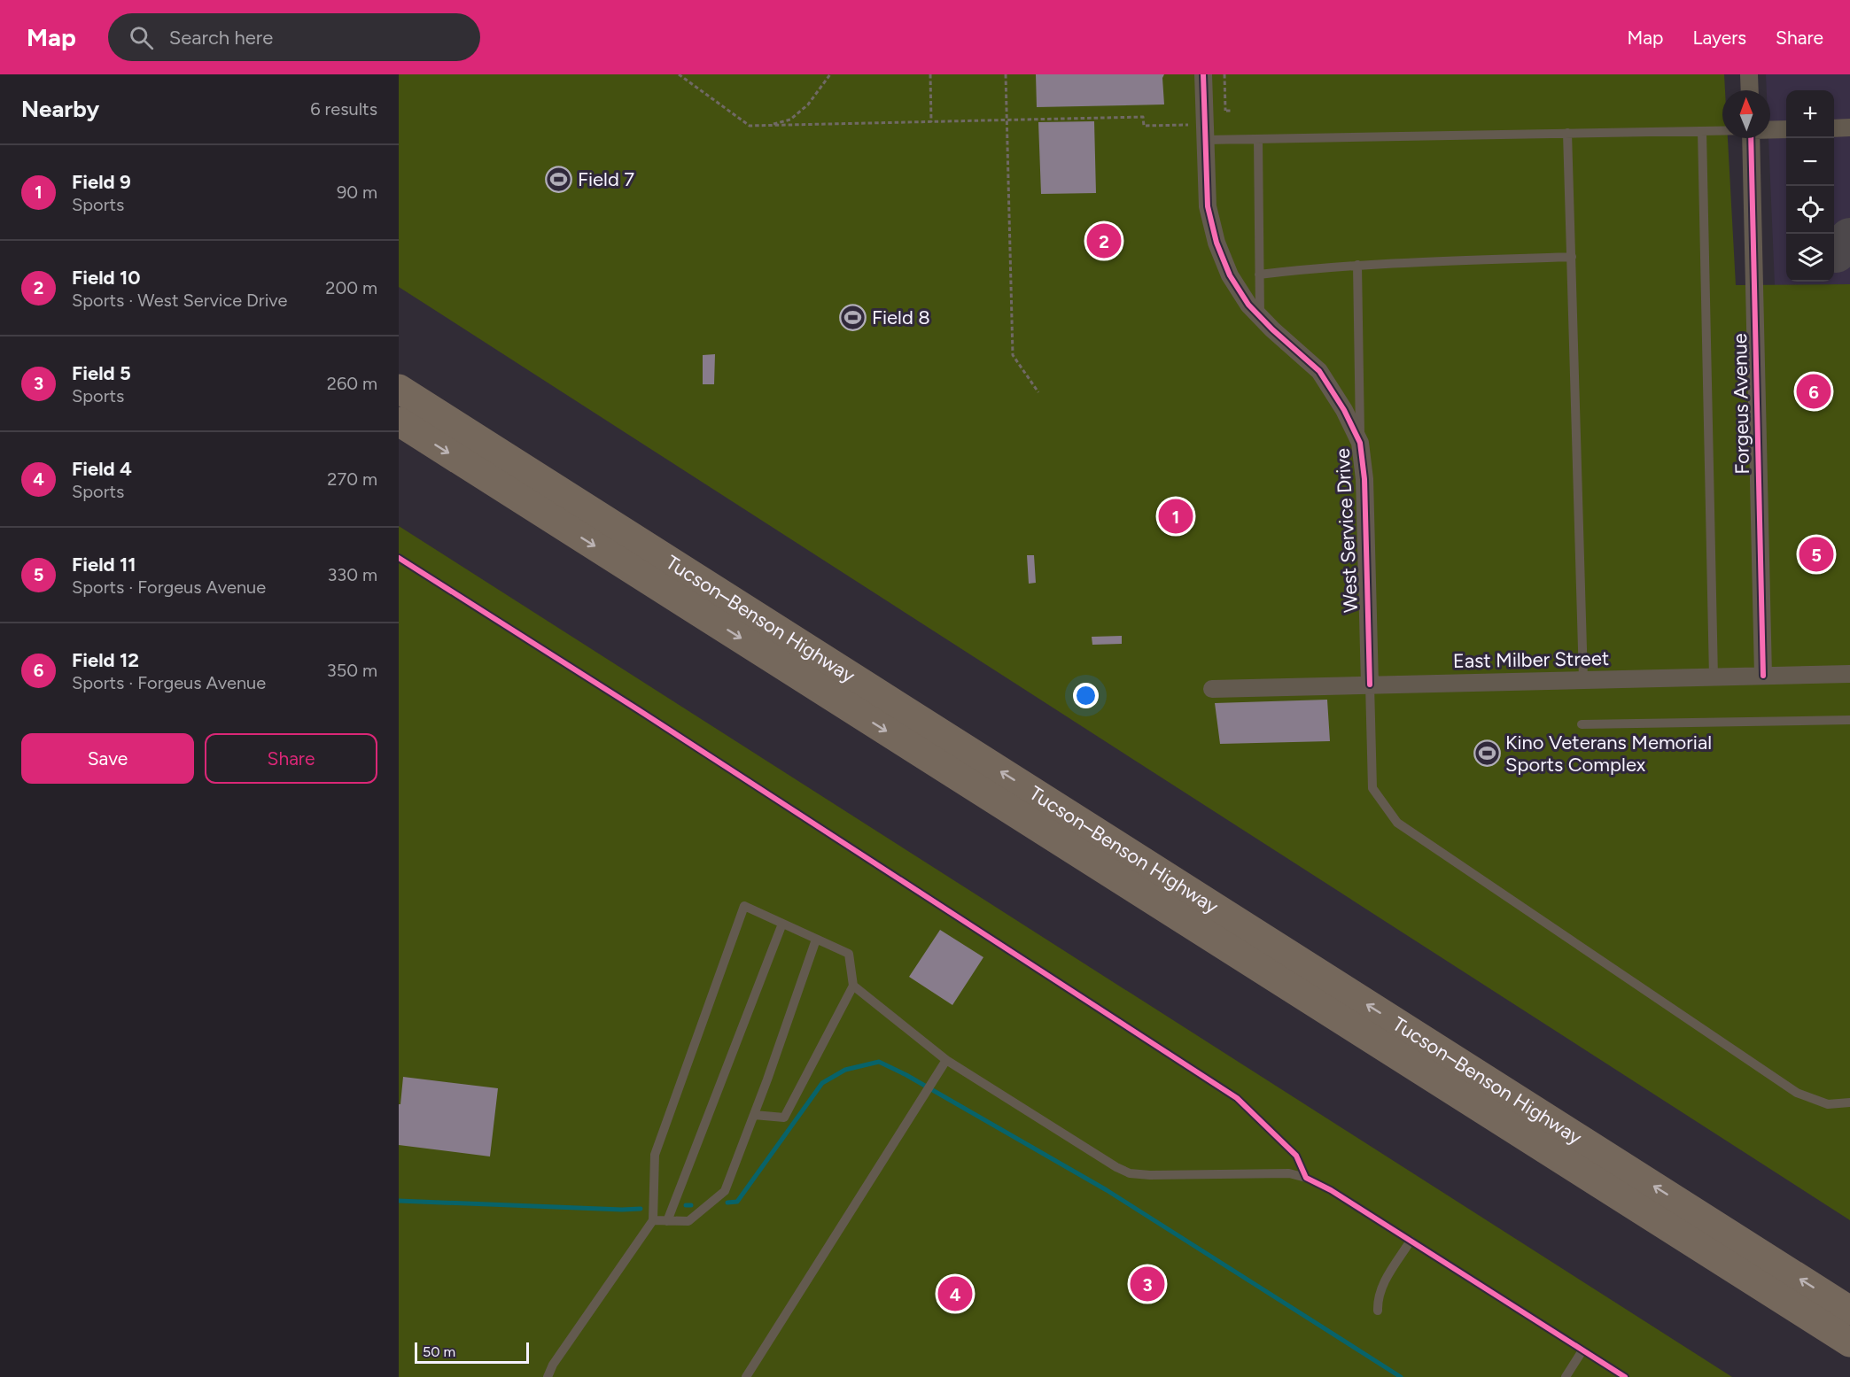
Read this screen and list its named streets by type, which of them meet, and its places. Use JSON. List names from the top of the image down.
{
  "streets": {
    "highway": ["Tucson–Benson Highway"],
    "street": ["Forgeus Avenue", "West Service Drive", "East Milber Street"]
  },
  "crossings": [
    ["Forgeus Avenue", "East Milber Street"],
    ["West Service Drive", "East Milber Street"]
  ],
  "places": {
    "sports": ["Field 7", "Field 8", "Kino Veterans Memorial Sports Complex"]
  },
  "scale_bar": "50 m",
  "north": "top",
  "page": {
    "header": "Map",
    "search": "Search here",
    "nav": ["Map", "Layers", "Share"],
    "heading": ["Nearby", "6 results"],
    "map_buttons": ["+", "−"],
    "list": [
      {
        "mark": "1",
        "name": "Field 9",
        "note": "Sports",
        "value": "90 m"
      },
      {
        "mark": "2",
        "name": "Field 10",
        "note": "Sports · West Service Drive",
        "value": "200 m"
      },
      {
        "mark": "3",
        "name": "Field 5",
        "note": "Sports",
        "value": "260 m"
      },
      {
        "mark": "4",
        "name": "Field 4",
        "note": "Sports",
        "value": "270 m"
      },
      {
        "mark": "5",
        "name": "Field 11",
        "note": "Sports · Forgeus Avenue",
        "value": "330 m"
      },
      {
        "mark": "6",
        "name": "Field 12",
        "note": "Sports · Forgeus Avenue",
        "value": "350 m"
      }
    ],
    "pins": [
      "2",
      "6",
      "1",
      "5",
      "3",
      "4"
    ],
    "buttons": ["Save", "Share"],
    "scale": "50 m"
  }
}
